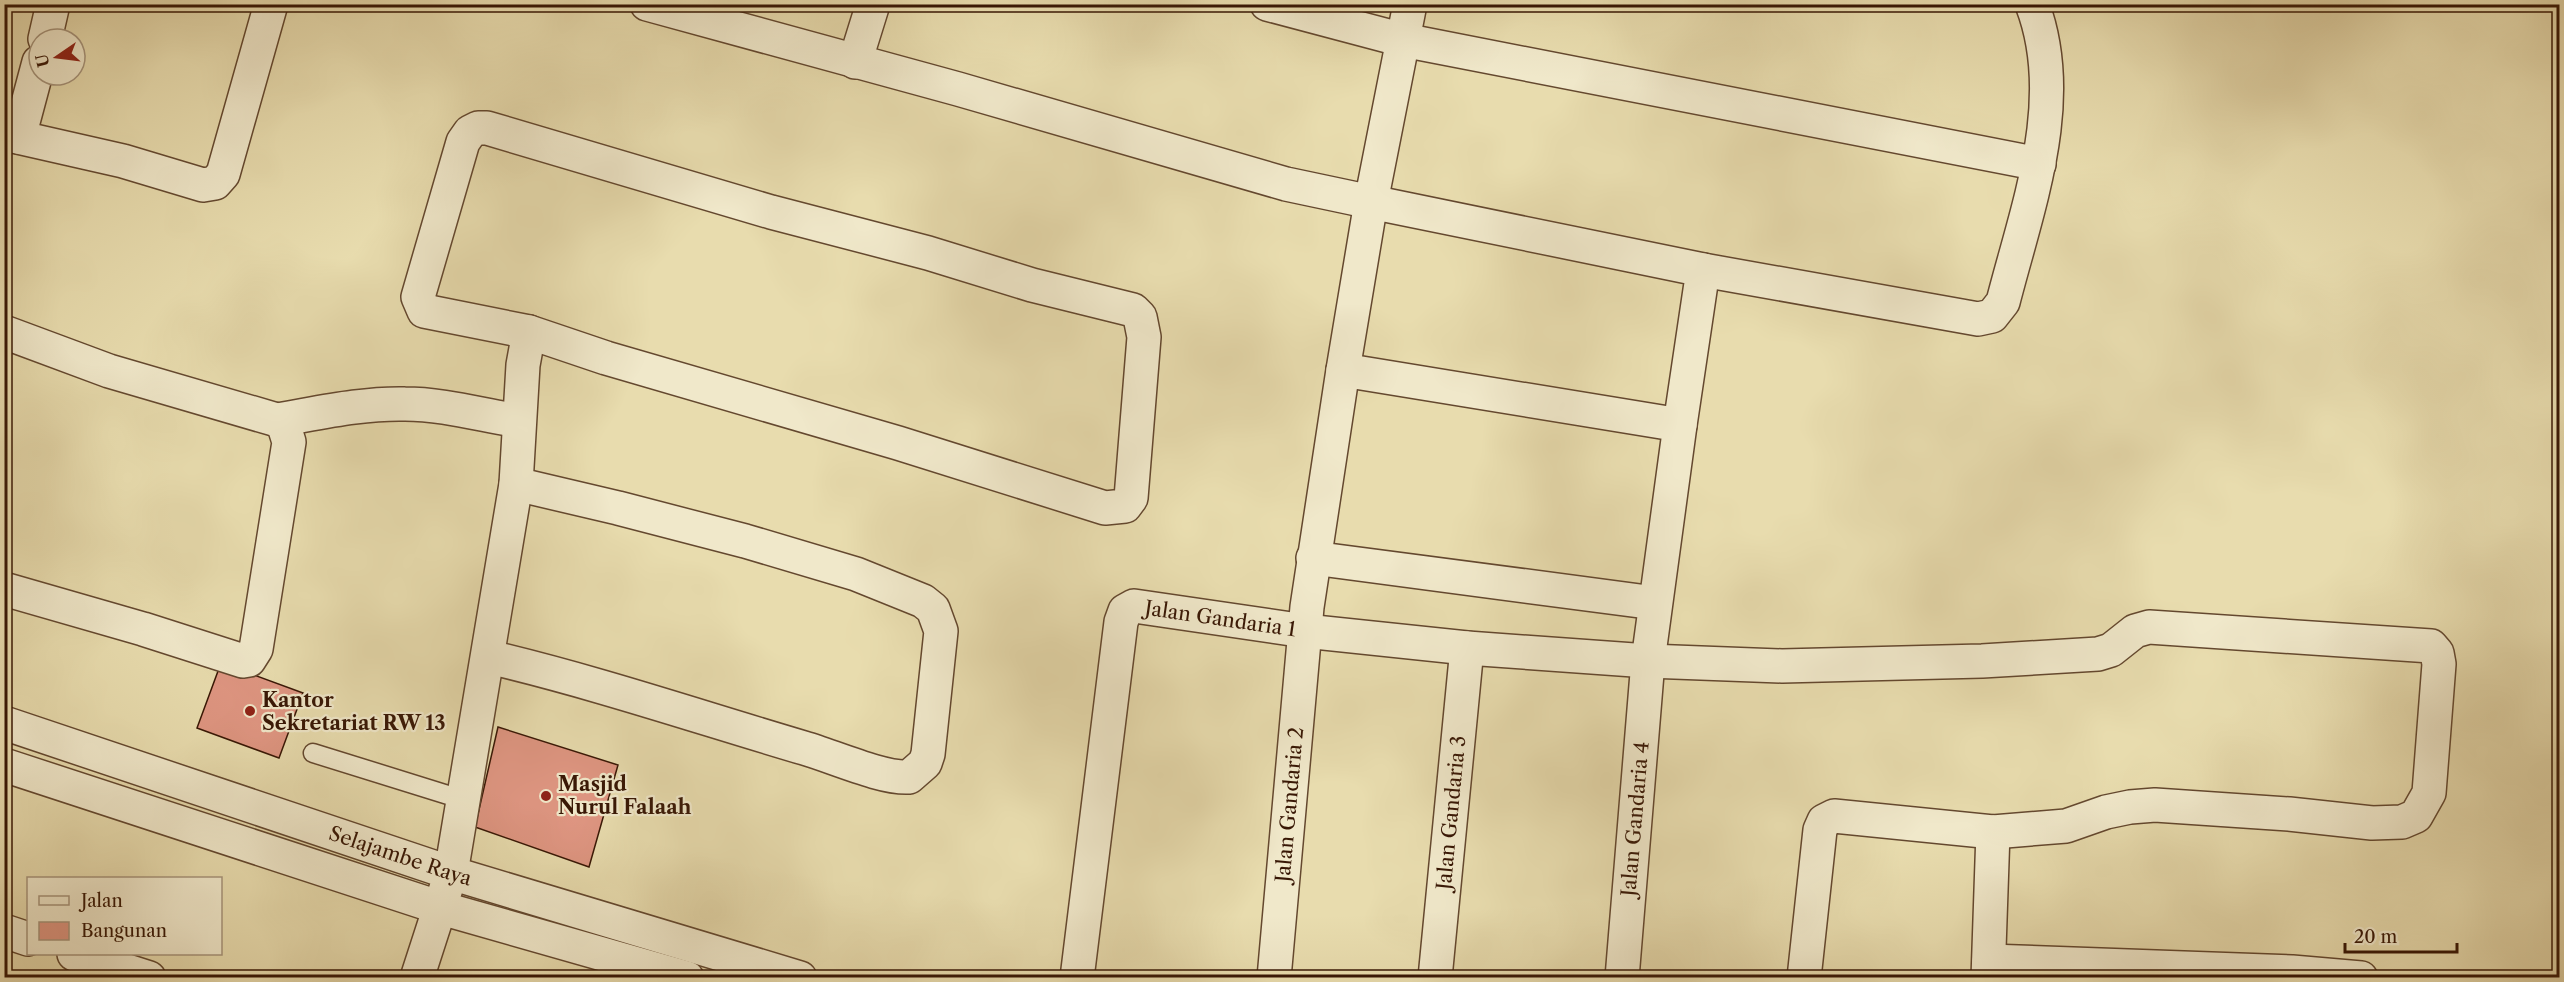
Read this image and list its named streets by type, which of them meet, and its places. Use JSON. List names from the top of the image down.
{
  "streets": {
    "street": [
      "Jalan Gandaria 1",
      "Jalan Gandaria 2",
      "Jalan Gandaria 3",
      "Jalan Gandaria 4",
      "Selajambe Raya"
    ]
  },
  "crossings": [
    ["Jalan Gandaria 1", "Jalan Gandaria 2"],
    ["Jalan Gandaria 1", "Jalan Gandaria 3"],
    ["Jalan Gandaria 1", "Jalan Gandaria 4"]
  ],
  "places": ["Kantor Sekretariat RW 13", "Masjid Nurul Falaah"],
  "legend": ["Jalan", "Bangunan"],
  "scale_bar": "20 m",
  "north": "left"
}
